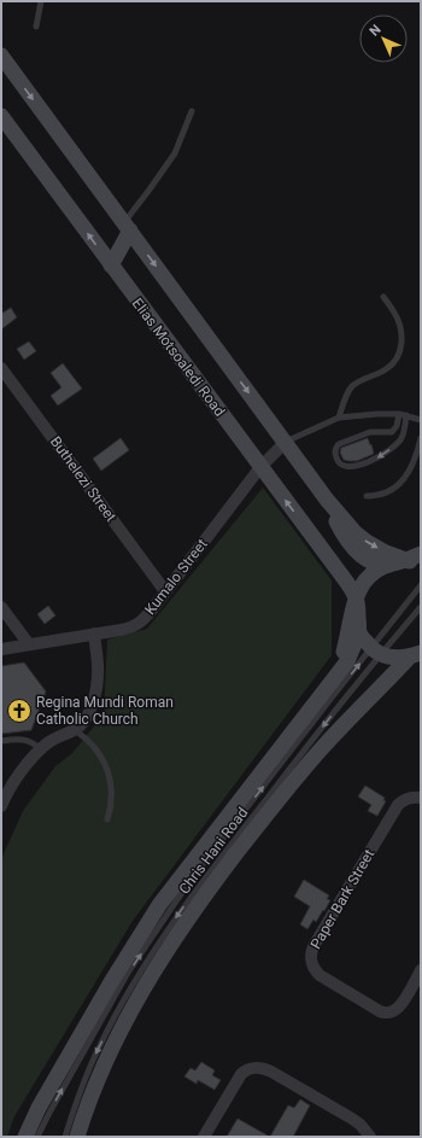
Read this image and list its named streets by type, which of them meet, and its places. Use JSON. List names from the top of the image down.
{
  "streets": {
    "main road": ["Elias Motsoaledi Road", "Chris Hani Road"],
    "street": ["Buthelezi Street", "Kumalo Street", "Paper Bark Street"]
  },
  "crossings": [
    ["Elias Motsoaledi Road", "Kumalo Street"],
    ["Buthelezi Street", "Kumalo Street"]
  ],
  "places": {
    "church": ["Regina Mundi Roman Catholic Church"]
  },
  "north": "top left"
}
